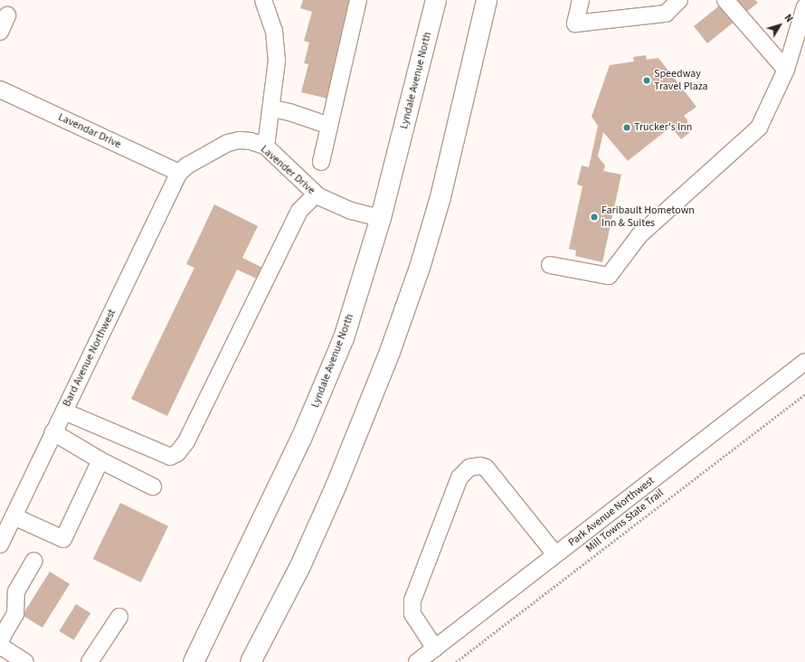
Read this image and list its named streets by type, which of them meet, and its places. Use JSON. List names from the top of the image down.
{
  "streets": {
    "highway": ["Lyndale Avenue North"],
    "street": [
      "Lavendar Drive",
      "Lavender Drive",
      "Bard Avenue Northwest",
      "Park Avenue Northwest"
    ],
    "path": ["Mill Towns State Trail"]
  },
  "crossings": [
    ["Lyndale Avenue North", "Lavender Drive"],
    ["Lavendar Drive", "Lavender Drive"],
    ["Lavendar Drive", "Bard Avenue Northwest"],
    ["Lavender Drive", "Bard Avenue Northwest"]
  ],
  "places": ["Speedway Travel Plaza", "Trucker's Inn", "Faribault Hometown Inn & Suites"],
  "north": "top right"
}
